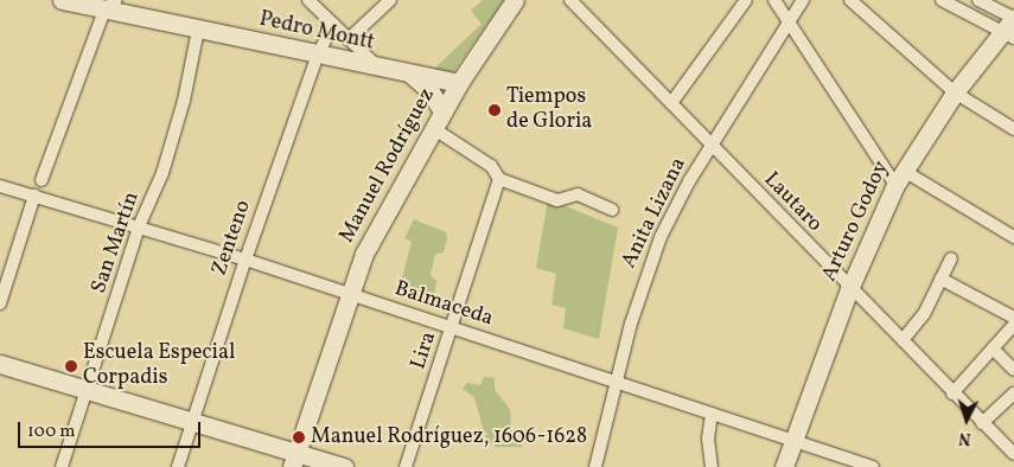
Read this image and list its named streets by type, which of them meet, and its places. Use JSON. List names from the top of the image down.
{
  "streets": {
    "street": [
      "Pedro Montt",
      "Manuel Rodríguez",
      "Lautaro",
      "Anita Lizana",
      "Arturo Godoy",
      "Zenteno",
      "San Martín",
      "Balmaceda",
      "Lira"
    ]
  },
  "crossings": [
    ["Pedro Montt", "Manuel Rodríguez"],
    ["Pedro Montt", "Zenteno"],
    ["Pedro Montt", "San Martín"],
    ["Manuel Rodríguez", "Balmaceda"],
    ["Lautaro", "Anita Lizana"],
    ["Lautaro", "Arturo Godoy"],
    ["Anita Lizana", "Balmaceda"],
    ["Arturo Godoy", "Balmaceda"],
    ["Zenteno", "Balmaceda"],
    ["San Martín", "Balmaceda"],
    ["Balmaceda", "Lira"]
  ],
  "places": ["Tiempos de Gloria", "Escuela Especial Corpadis", "Manuel Rodríguez, 1606-1628"],
  "scale_bar": "100 m",
  "north": "bottom"
}
